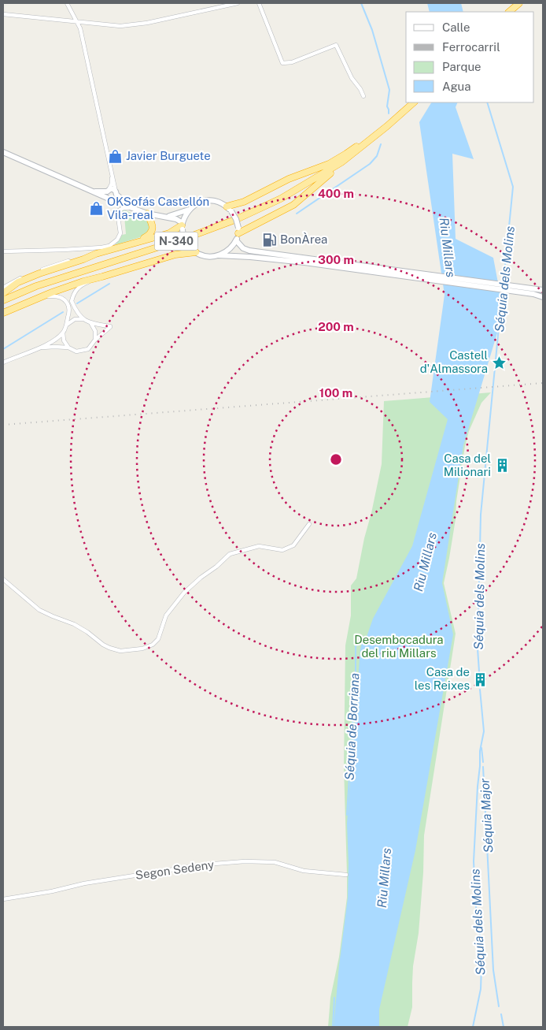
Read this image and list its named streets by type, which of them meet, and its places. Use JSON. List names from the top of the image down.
{
  "streets": {
    "highway": ["N-340"],
    "street": ["Segon Sedeny"]
  },
  "water": [
    "Riu Millars",
    "Séquia dels Molins",
    "Séquia de Borriana",
    "Séquia Major"
  ],
  "parks": ["Desembocadura del riu Millars"],
  "places": {
    "shop": ["Javier Burguete", "OKSofás Castellón Vila-real"],
    "fuel station": ["BonÀrea"],
    "place": ["Castell d'Almassora"],
    "building": ["Casa del Milionari", "Casa de les Reixes"]
  },
  "legend": [
    "Calle",
    "Ferrocarril",
    "Parque",
    "Agua"
  ],
  "rings": [
    "400 m",
    "300 m",
    "200 m",
    "100 m"
  ]
}
